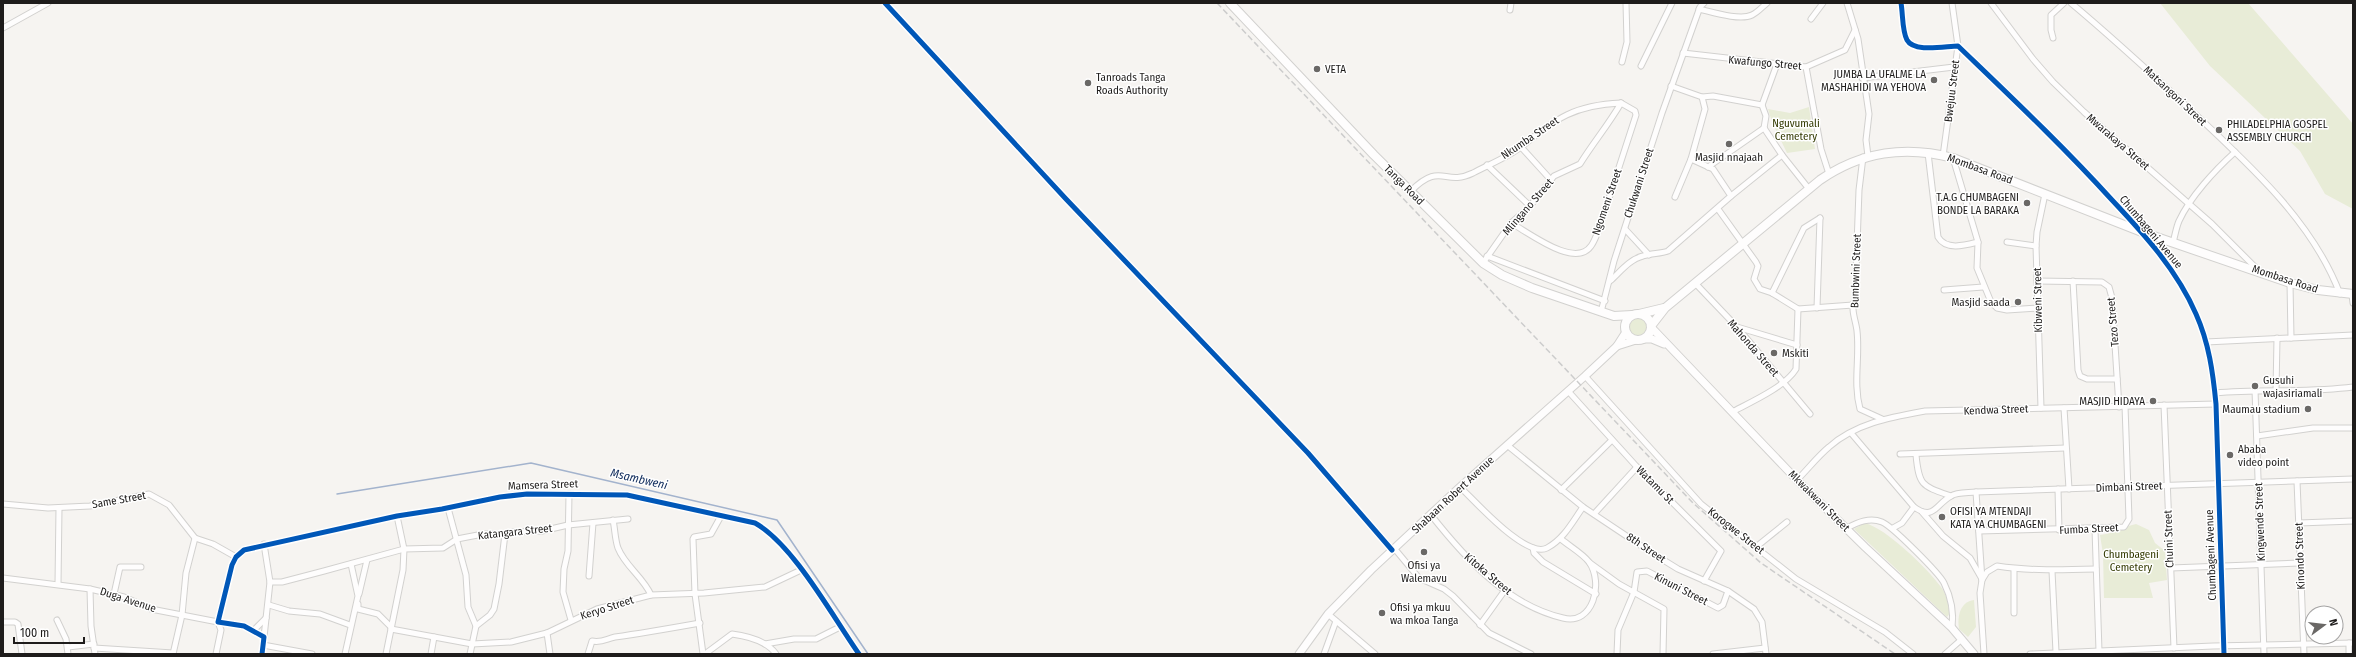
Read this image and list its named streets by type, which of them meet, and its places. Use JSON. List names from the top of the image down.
{
  "streets": {
    "highway": ["Mombasa Road", "Tanga Road"],
    "main road": ["Shabaan Robert Avenue", "Mkwakwani Street"],
    "street": [
      "Kwafungo Street",
      "Bwejuu Street",
      "Matsangoni Street",
      "Nkumba Street",
      "Mwarakaya Street",
      "Chukwani Street",
      "Ngomeni Street",
      "Mlingano Street",
      "Chumbageni Avenue",
      "Bumbwini Street",
      "Kibweni Street",
      "Tezo Street",
      "Mahonda Street",
      "Kendwa Street",
      "Mamsera Street",
      "Watamu St",
      "Dimbani Street",
      "Same Street",
      "Kingwende Street",
      "Fumba Street",
      "Korogwe Street",
      "Katangara Street",
      "Chuini Street",
      "8th Street",
      "Kinondo Street",
      "Kitoka Street",
      "Kinuni Street",
      "Duga Avenue",
      "Keryo Street"
    ]
  },
  "crossings": [
    ["Kwafungo Street", "Chukwani Street"],
    ["Kwafungo Street", "Bumbwini Street"],
    ["Bwejuu Street", "Mombasa Road"],
    ["Bwejuu Street", "Chumbageni Avenue"],
    ["Matsangoni Street", "Mombasa Road"],
    ["Nkumba Street", "Tanga Road"],
    ["Nkumba Street", "Ngomeni Street"],
    ["Nkumba Street", "Mlingano Street"],
    ["Mwarakaya Street", "Mombasa Road"],
    ["Mombasa Road", "Tanga Road"],
    ["Mombasa Road", "Chumbageni Avenue"],
    ["Mombasa Road", "Bumbwini Street"],
    ["Mombasa Road", "Kibweni Street"],
    ["Mombasa Road", "Mahonda Street"],
    ["Mombasa Road", "Mkwakwani Street"],
    ["Chukwani Street", "Tanga Road"],
    ["Tanga Road", "Mlingano Street"],
    ["Ngomeni Street", "Mlingano Street"],
    ["Chumbageni Avenue", "Kendwa Street"],
    ["Chumbageni Avenue", "Dimbani Street"],
    ["Bumbwini Street", "Kendwa Street"],
    ["Kibweni Street", "Tezo Street"],
    ["Kibweni Street", "Kendwa Street"],
    ["Tezo Street", "Kendwa Street"],
    ["Tezo Street", "Fumba Street"],
    ["Kendwa Street", "Mkwakwani Street"],
    ["Kendwa Street", "Fumba Street"],
    ["Kendwa Street", "Chuini Street"],
    ["Mamsera Street", "Keryo Street"],
    ["Watamu St", "Shabaan Robert Avenue"],
    ["Watamu St", "8th Street"],
    ["Dimbani Street", "Kingwende Street"],
    ["Dimbani Street", "Fumba Street"],
    ["Dimbani Street", "Chuini Street"],
    ["Dimbani Street", "Kinondo Street"],
    ["Shabaan Robert Avenue", "Korogwe Street"],
    ["Shabaan Robert Avenue", "8th Street"],
    ["Shabaan Robert Avenue", "Kitoka Street"],
    ["8th Street", "Kinuni Street"]
  ],
  "water": ["Msambweni"],
  "parks": ["Nguvumali Cemetery", "Chumbageni Cemetery"],
  "places": [
    "VETA",
    "JUMBA LA UFALME LA MASHAHIDI WA YEHOVA",
    "Tanroads Tanga Roads Authority",
    "PHILADELPHIA GOSPEL ASSEMBLY CHURCH",
    "Masjid nnajaah",
    "T.A.G CHUMBAGENI BONDE LA BARAKA",
    "Masjid saada",
    "Mskiti",
    "Gusuhi wajasiriamali",
    "MASJID HIDAYA",
    "Maumau stadium",
    "Ababa video point",
    "OFISI YA MTENDAJI KATA YA CHUMBAGENI",
    "Ofisi ya Walemavu",
    "Ofisi ya mkuu wa mkoa Tanga"
  ],
  "scale_bar": "100 m",
  "north": "right"
}
